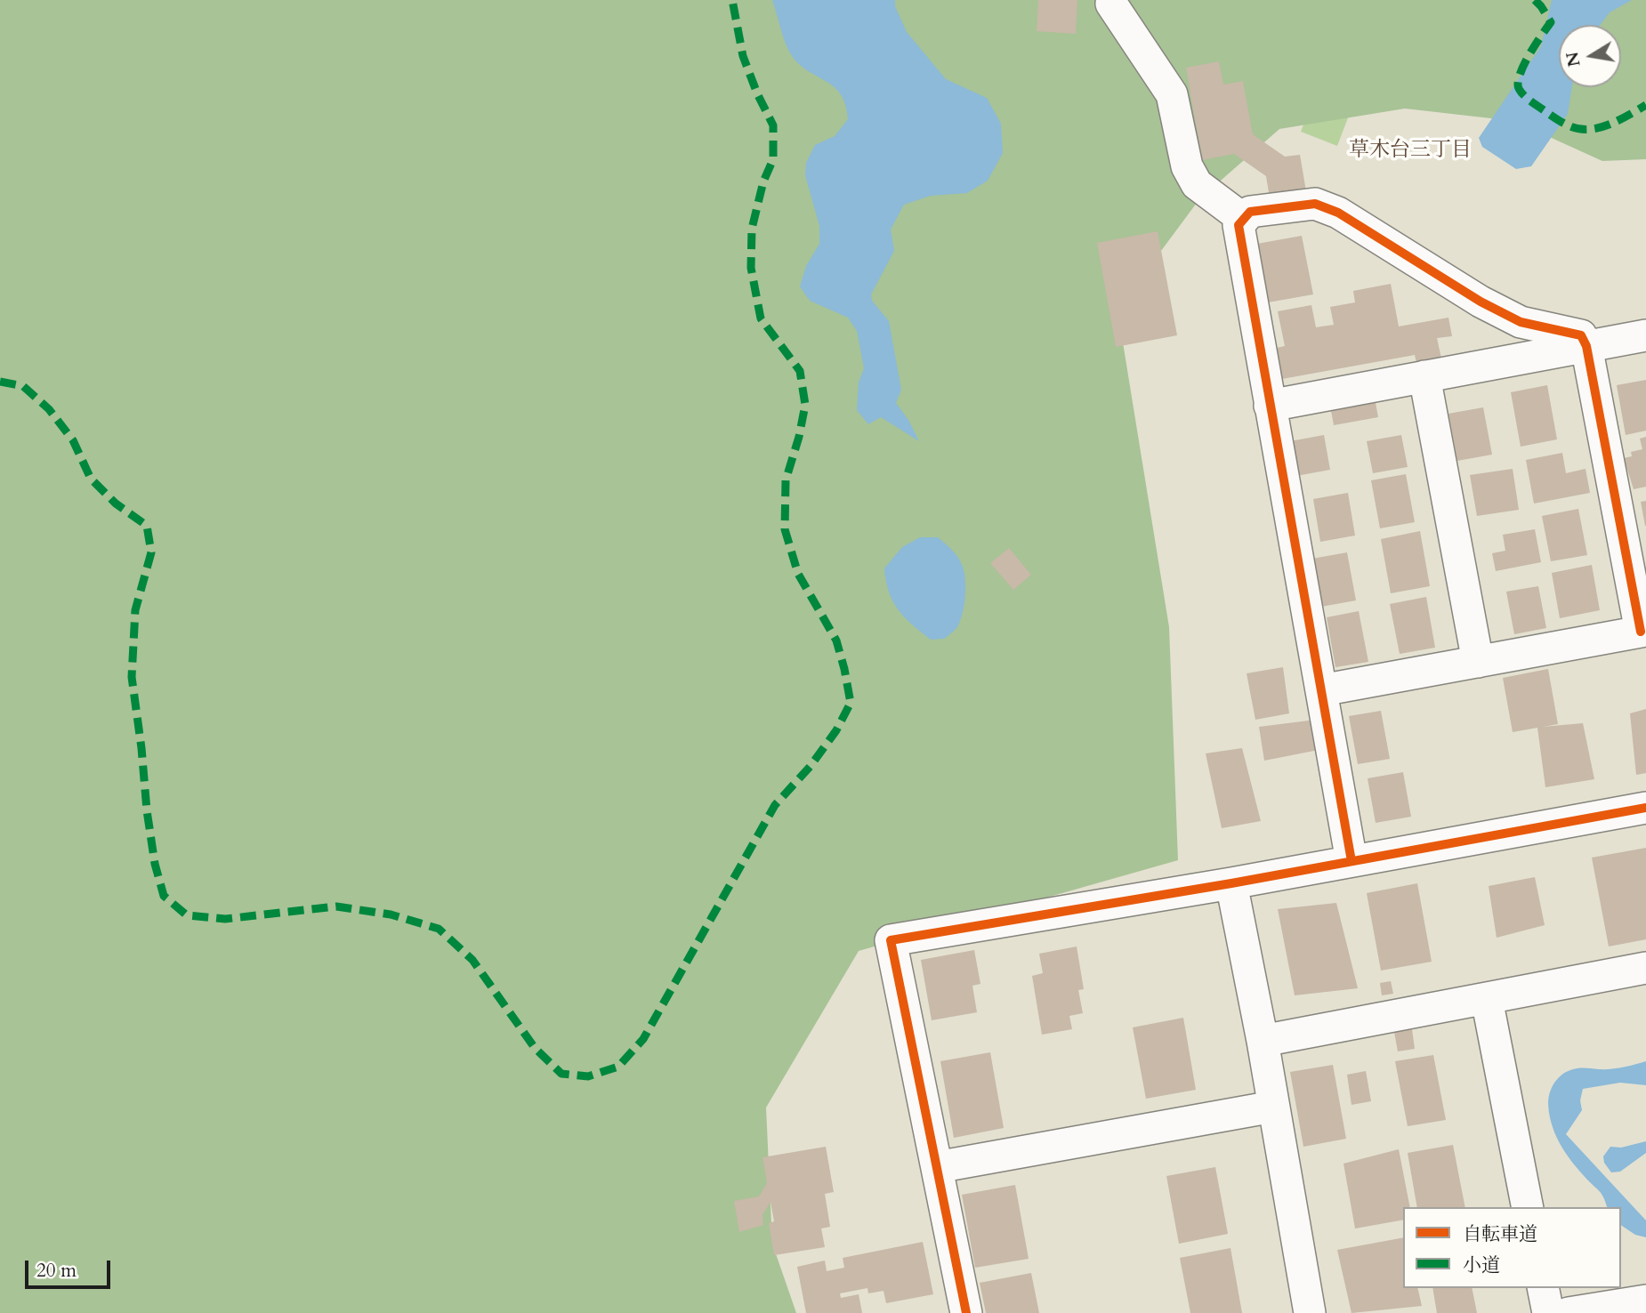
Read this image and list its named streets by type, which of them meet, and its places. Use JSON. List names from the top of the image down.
{
  "districts": ["草木台三丁目"],
  "legend": ["自転車道", "小道"],
  "scale_bar": "20 m",
  "north": "left"
}
